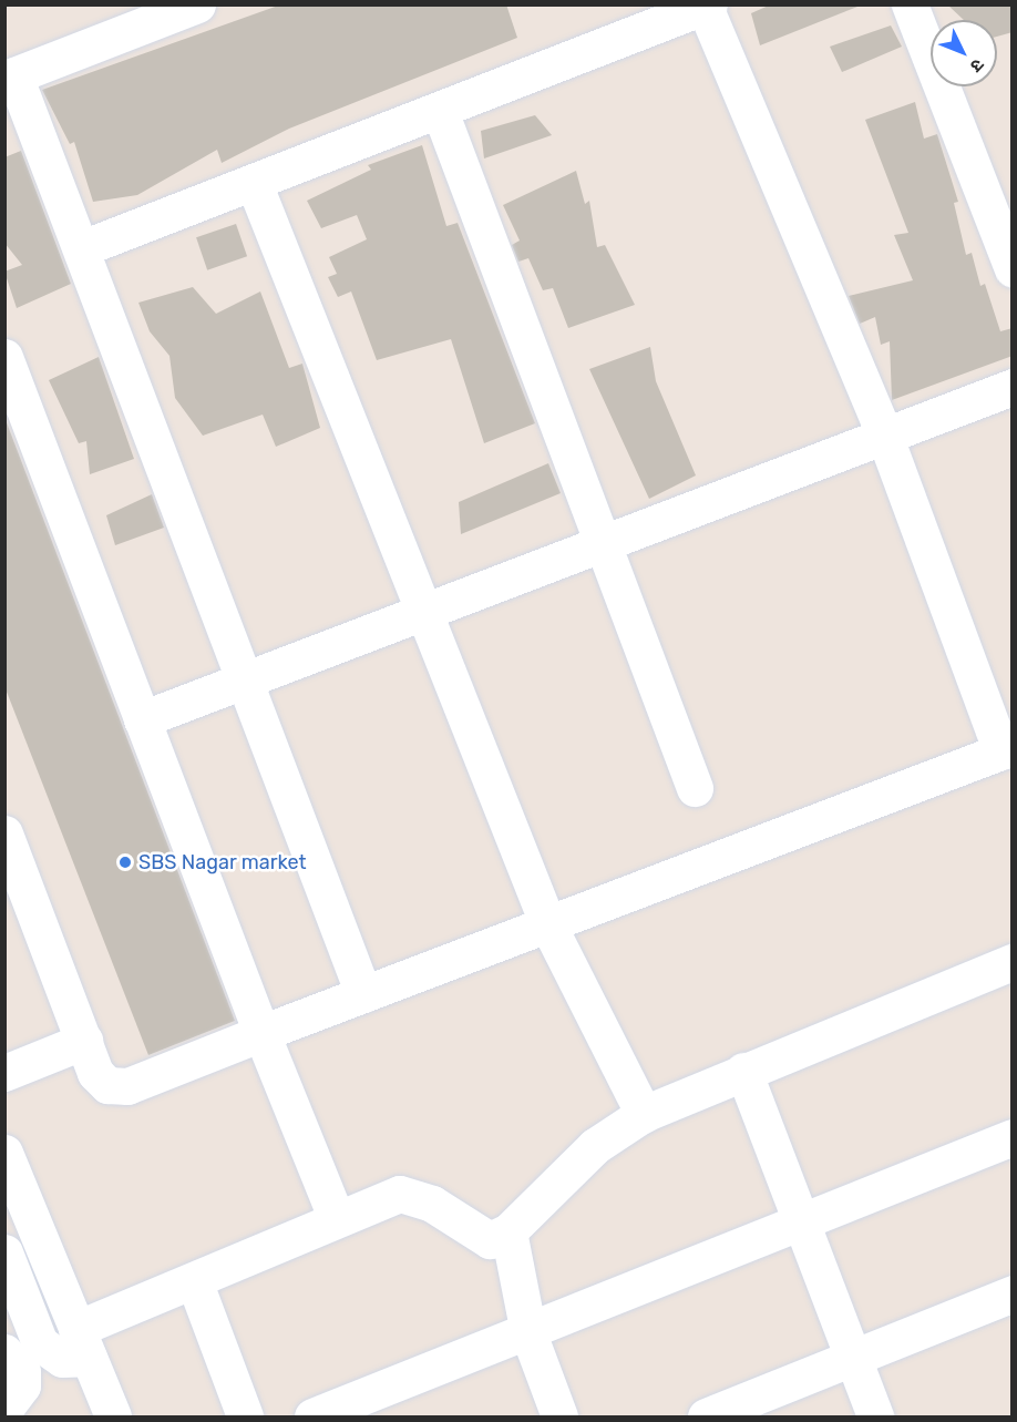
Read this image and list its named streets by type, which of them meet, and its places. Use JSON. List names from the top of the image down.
{
  "places": ["SBS Nagar market"],
  "north": "bottom right"
}
